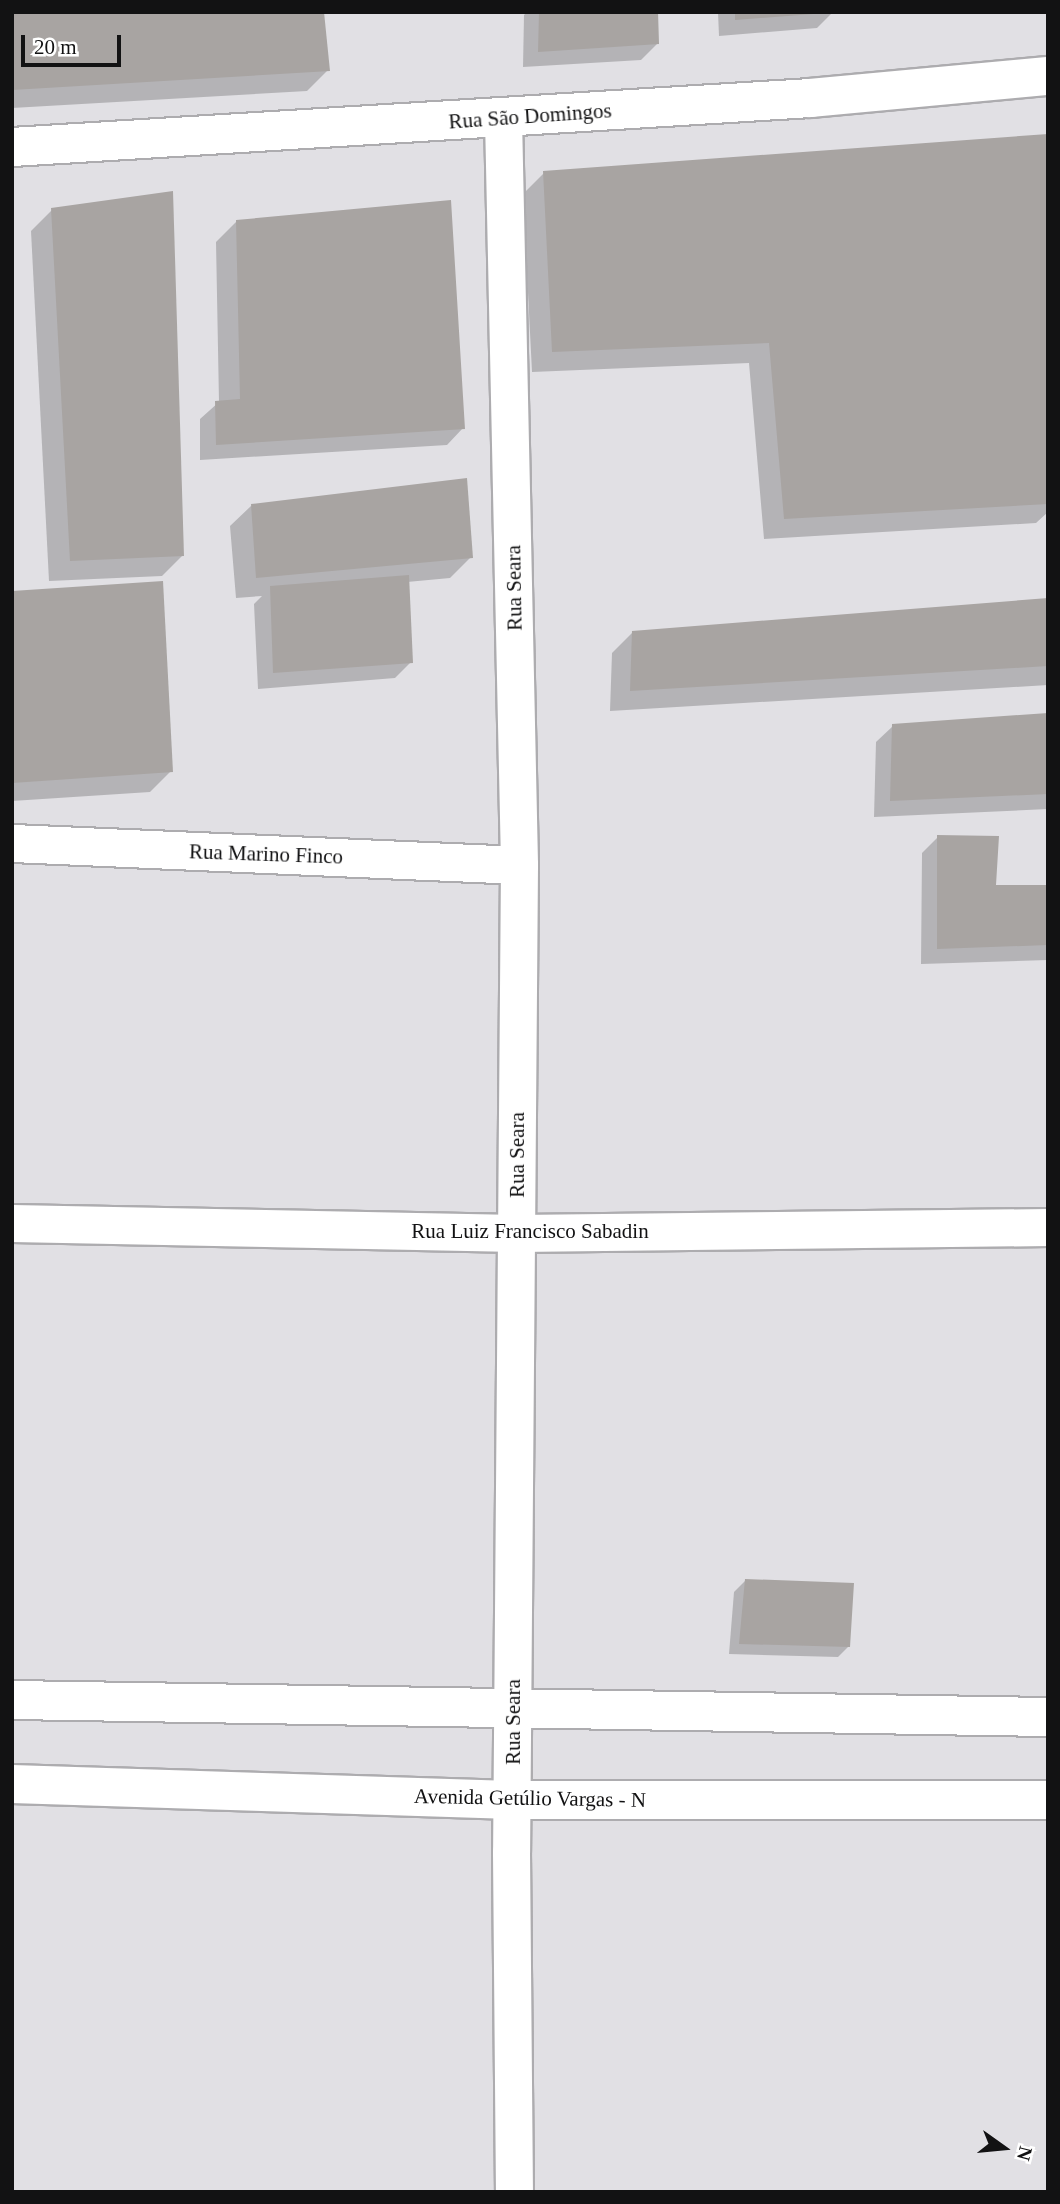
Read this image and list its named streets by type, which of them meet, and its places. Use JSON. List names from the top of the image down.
{
  "streets": {
    "street": [
      "Rua São Domingos",
      "Rua Seara",
      "Rua Marino Finco",
      "Rua Luiz Francisco Sabadin",
      "Avenida Getúlio Vargas - N"
    ]
  },
  "crossings": [
    ["Rua São Domingos", "Rua Seara"],
    ["Rua Seara", "Rua Marino Finco"],
    ["Rua Seara", "Rua Luiz Francisco Sabadin"],
    ["Rua Seara", "Avenida Getúlio Vargas - N"]
  ],
  "scale_bar": "20 m",
  "north": "right"
}
